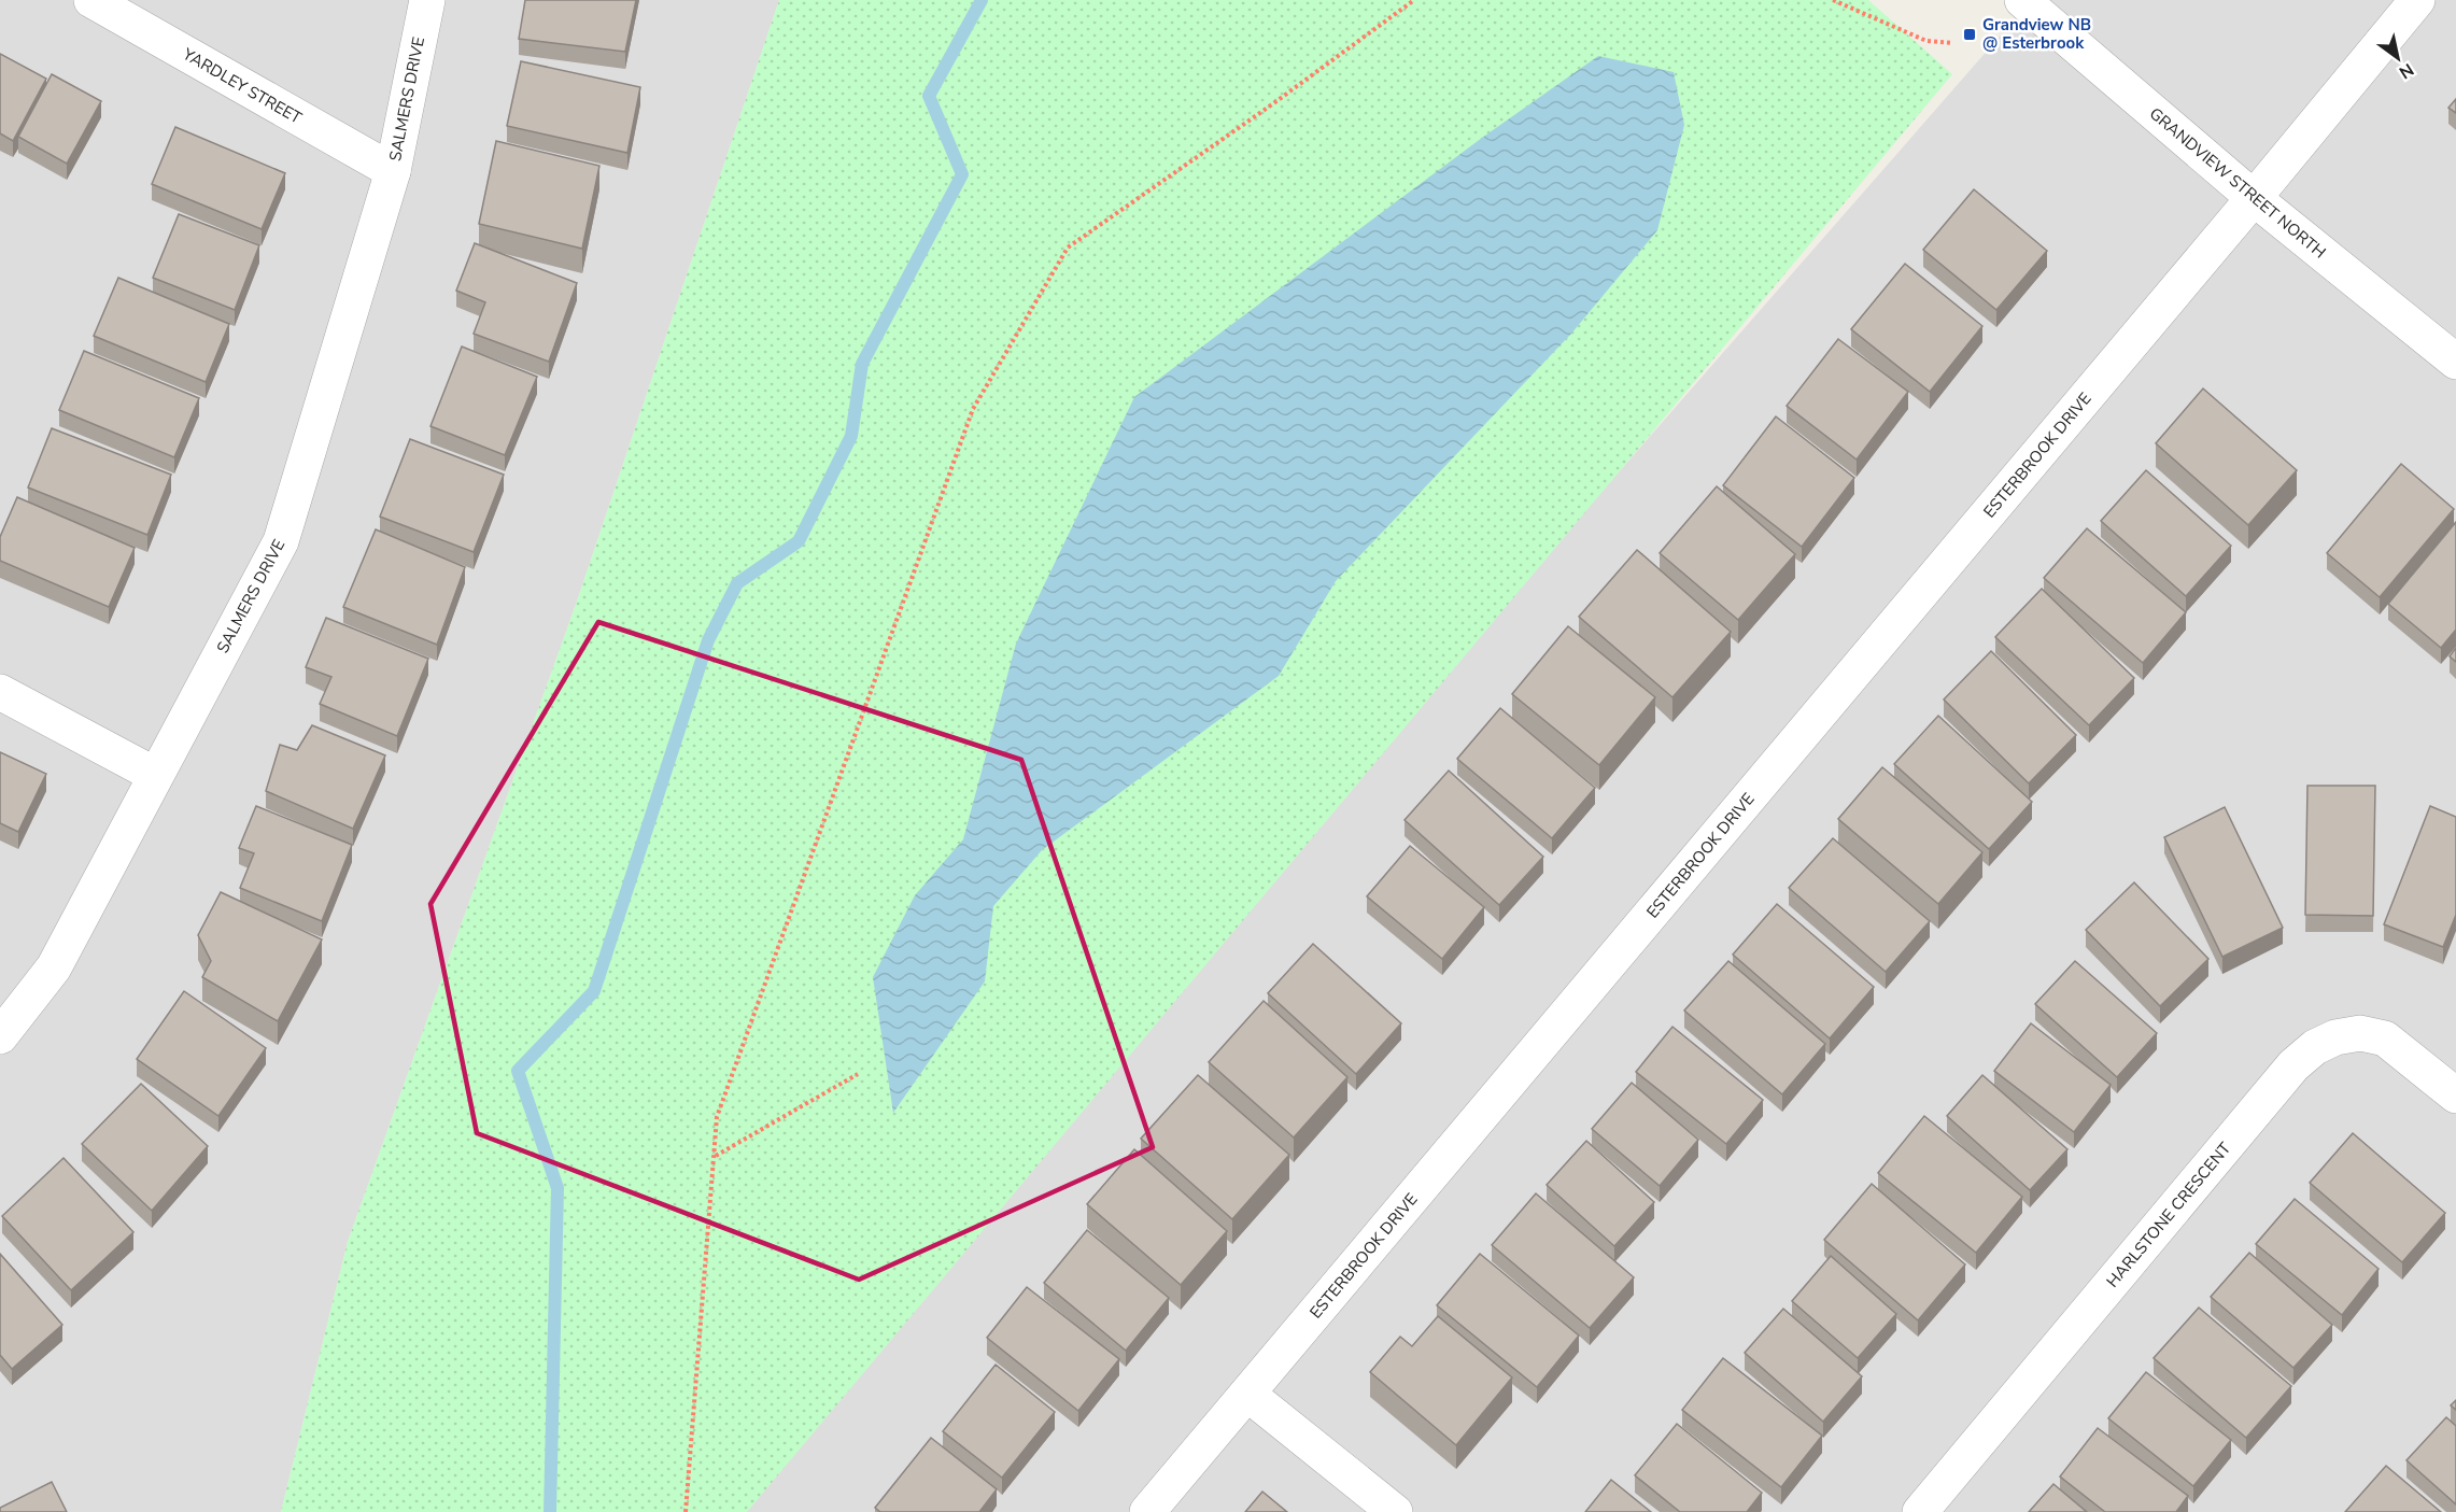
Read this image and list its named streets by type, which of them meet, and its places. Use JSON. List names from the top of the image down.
{
  "streets": {
    "street": [
      "YARDLEY STREET",
      "SALMERS DRIVE",
      "GRANDVIEW STREET NORTH",
      "ESTERBROOK DRIVE",
      "HARLSTONE CRESCENT"
    ]
  },
  "crossings": [
    ["YARDLEY STREET", "SALMERS DRIVE"],
    ["GRANDVIEW STREET NORTH", "ESTERBROOK DRIVE"]
  ],
  "places": {
    "transit": ["Grandview NB @ Esterbrook"]
  },
  "north": "bottom right"
}
